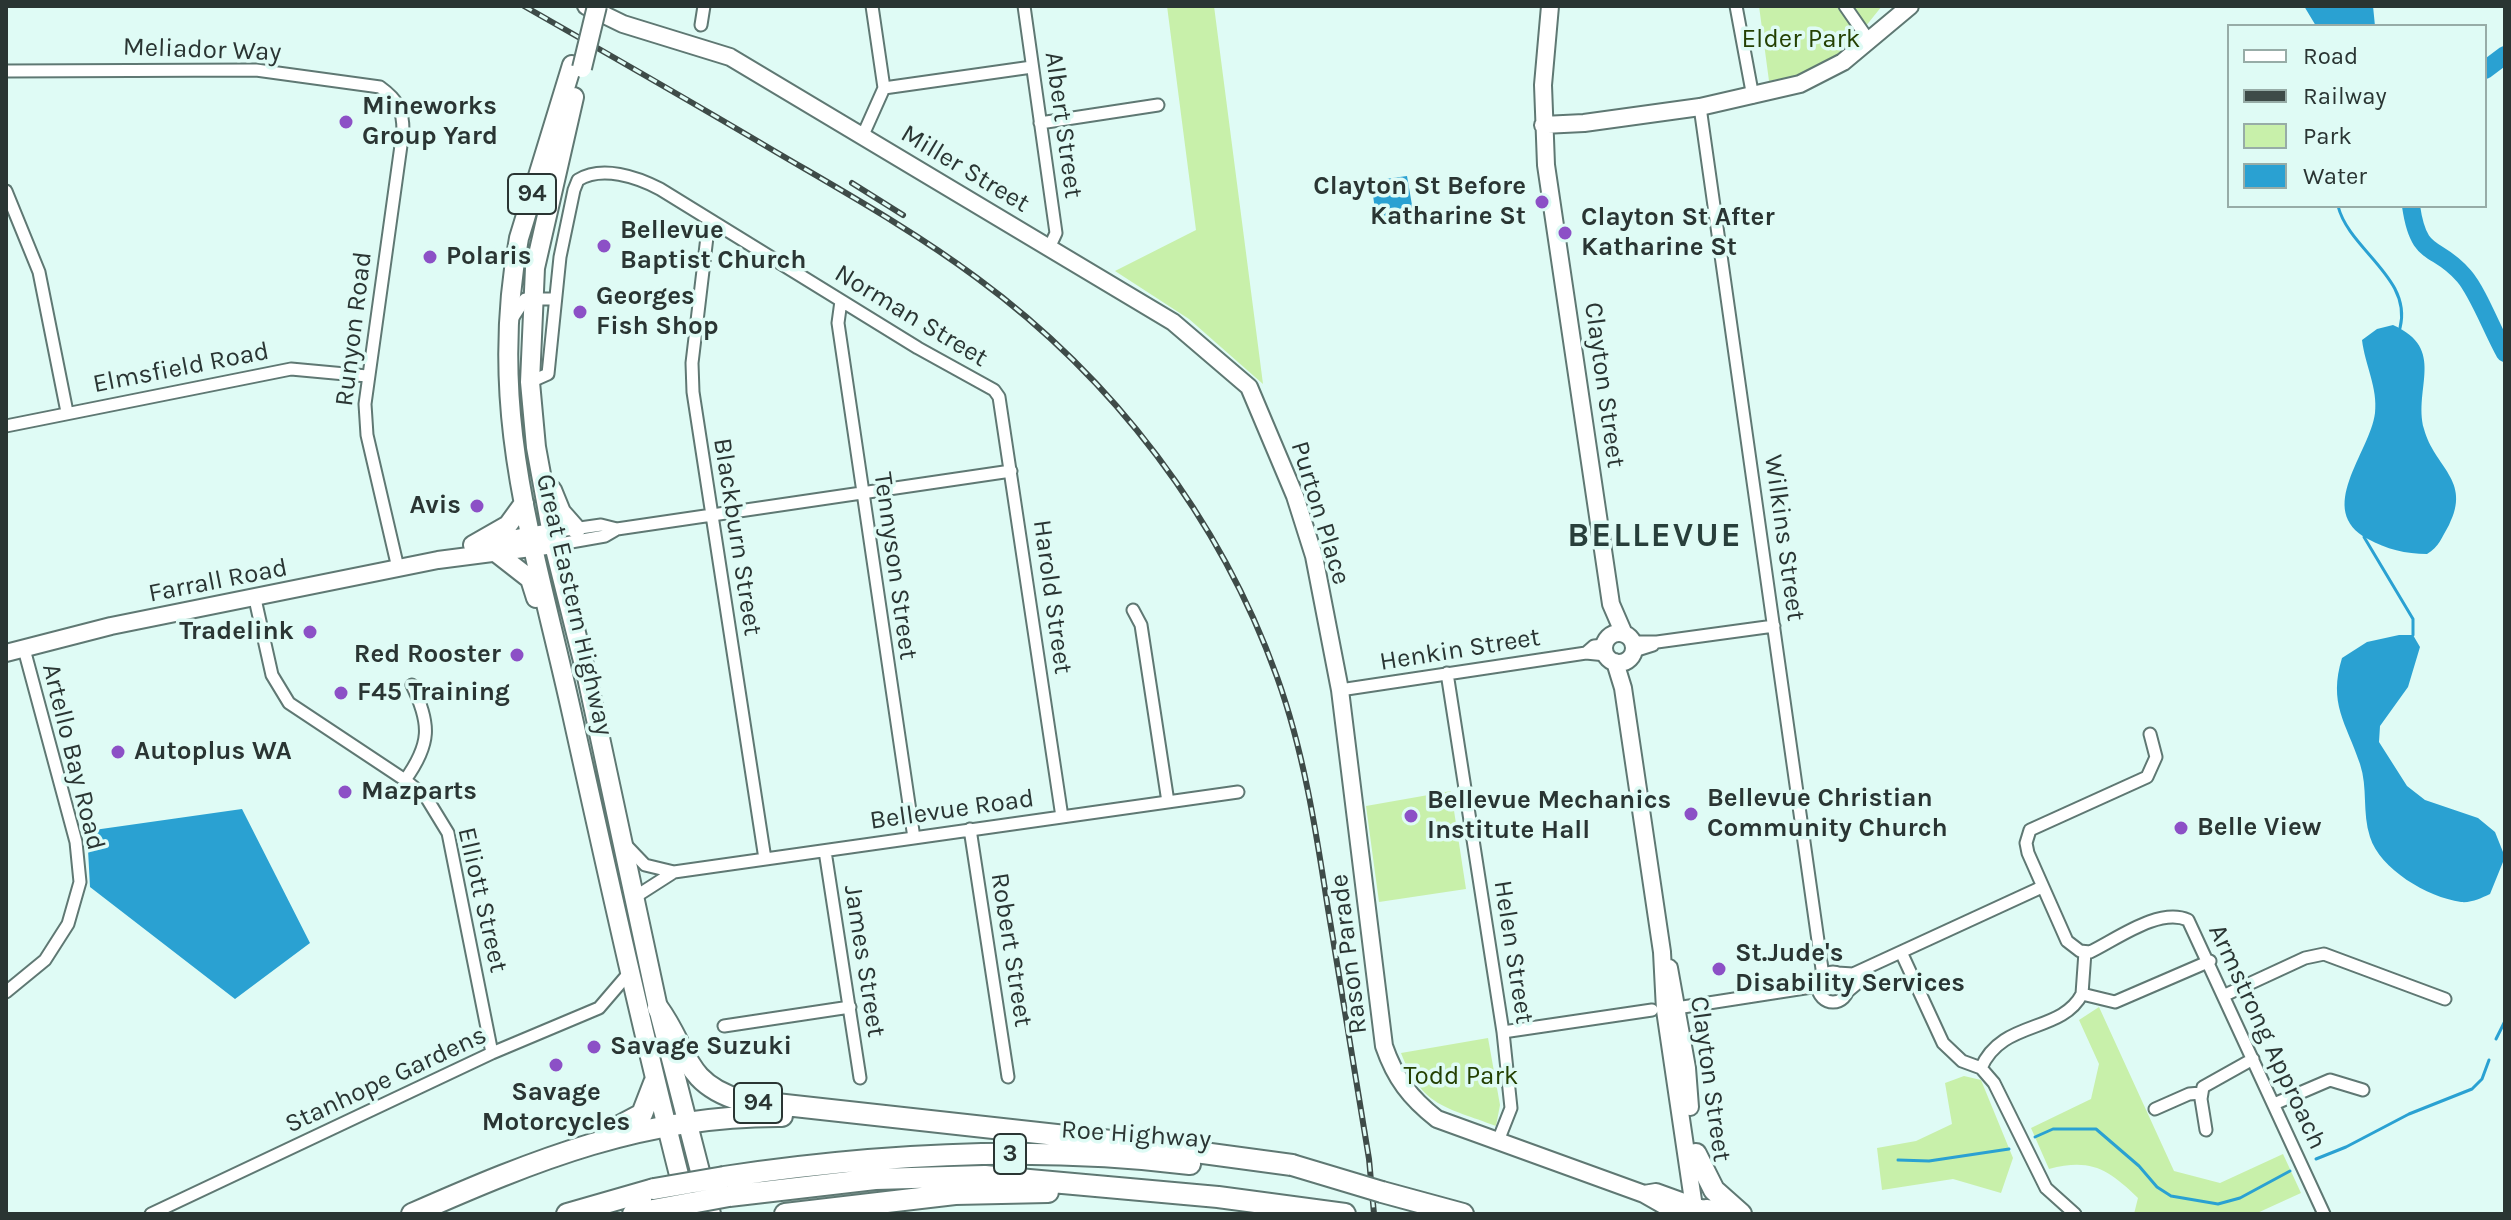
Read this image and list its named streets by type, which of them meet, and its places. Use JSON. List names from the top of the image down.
{
  "streets": {
    "highway": [
      "94",
      "Great Eastern Highway",
      "Roe Highway",
      "3"
    ],
    "main road": [
      "Miller Street",
      "Clayton Street",
      "Purton Place",
      "Farrall Road",
      "Rason Parade"
    ],
    "street": [
      "Meliador Way",
      "Albert Street",
      "Norman Street",
      "Runyon Road",
      "Elmsfield Road",
      "Blackburn Street",
      "Wilkins Street",
      "Tennyson Street",
      "Harold Street",
      "Henkin Street",
      "Artello Bay Road",
      "Bellevue Road",
      "Elliott Street",
      "Robert Street",
      "Helen Street",
      "James Street",
      "Armstrong Approach",
      "Stanhope Gardens"
    ]
  },
  "crossings": [
    ["Meliador Way", "Runyon Road"],
    ["Albert Street", "Miller Street"],
    ["Miller Street", "Purton Place"],
    ["Miller Street", "Great Eastern Highway"],
    ["94", "Great Eastern Highway"],
    ["94", "Roe Highway"],
    ["Norman Street", "Blackburn Street"],
    ["Norman Street", "Tennyson Street"],
    ["Norman Street", "Harold Street"],
    ["Norman Street", "Great Eastern Highway"],
    ["Runyon Road", "Elmsfield Road"],
    ["Runyon Road", "Farrall Road"],
    ["Clayton Street", "Henkin Street"],
    ["Clayton Street", "Rason Parade"],
    ["Purton Place", "Henkin Street"],
    ["Purton Place", "Rason Parade"],
    ["Blackburn Street", "Bellevue Road"],
    ["Wilkins Street", "Henkin Street"],
    ["Tennyson Street", "Bellevue Road"],
    ["Farrall Road", "Great Eastern Highway"],
    ["Farrall Road", "Artello Bay Road"],
    ["Farrall Road", "Elliott Street"],
    ["Harold Street", "Bellevue Road"],
    ["Great Eastern Highway", "Bellevue Road"],
    ["Great Eastern Highway", "Stanhope Gardens"],
    ["Henkin Street", "Helen Street"],
    ["Henkin Street", "Rason Parade"],
    ["Bellevue Road", "Robert Street"],
    ["Bellevue Road", "James Street"],
    ["Elliott Street", "Stanhope Gardens"],
    ["Helen Street", "Rason Parade"]
  ],
  "districts": ["BELLEVUE"],
  "parks": ["Elder Park", "Todd Park"],
  "places": [
    "Mineworks Group Yard",
    "Clayton St Before Katharine St",
    "Clayton St After Katharine St",
    "Bellevue Baptist Church",
    "Polaris",
    "Georges Fish Shop",
    "Avis",
    "Tradelink",
    "Red Rooster",
    "F45 Training",
    "Autoplus WA",
    "Mazparts",
    "Bellevue Christian Community Church",
    "Bellevue Mechanics Institute Hall",
    "Belle View",
    "St.Jude's Disability Services",
    "Savage Suzuki",
    "Savage Motorcycles"
  ],
  "legend": [
    "Road",
    "Railway",
    "Park",
    "Water"
  ]
}
